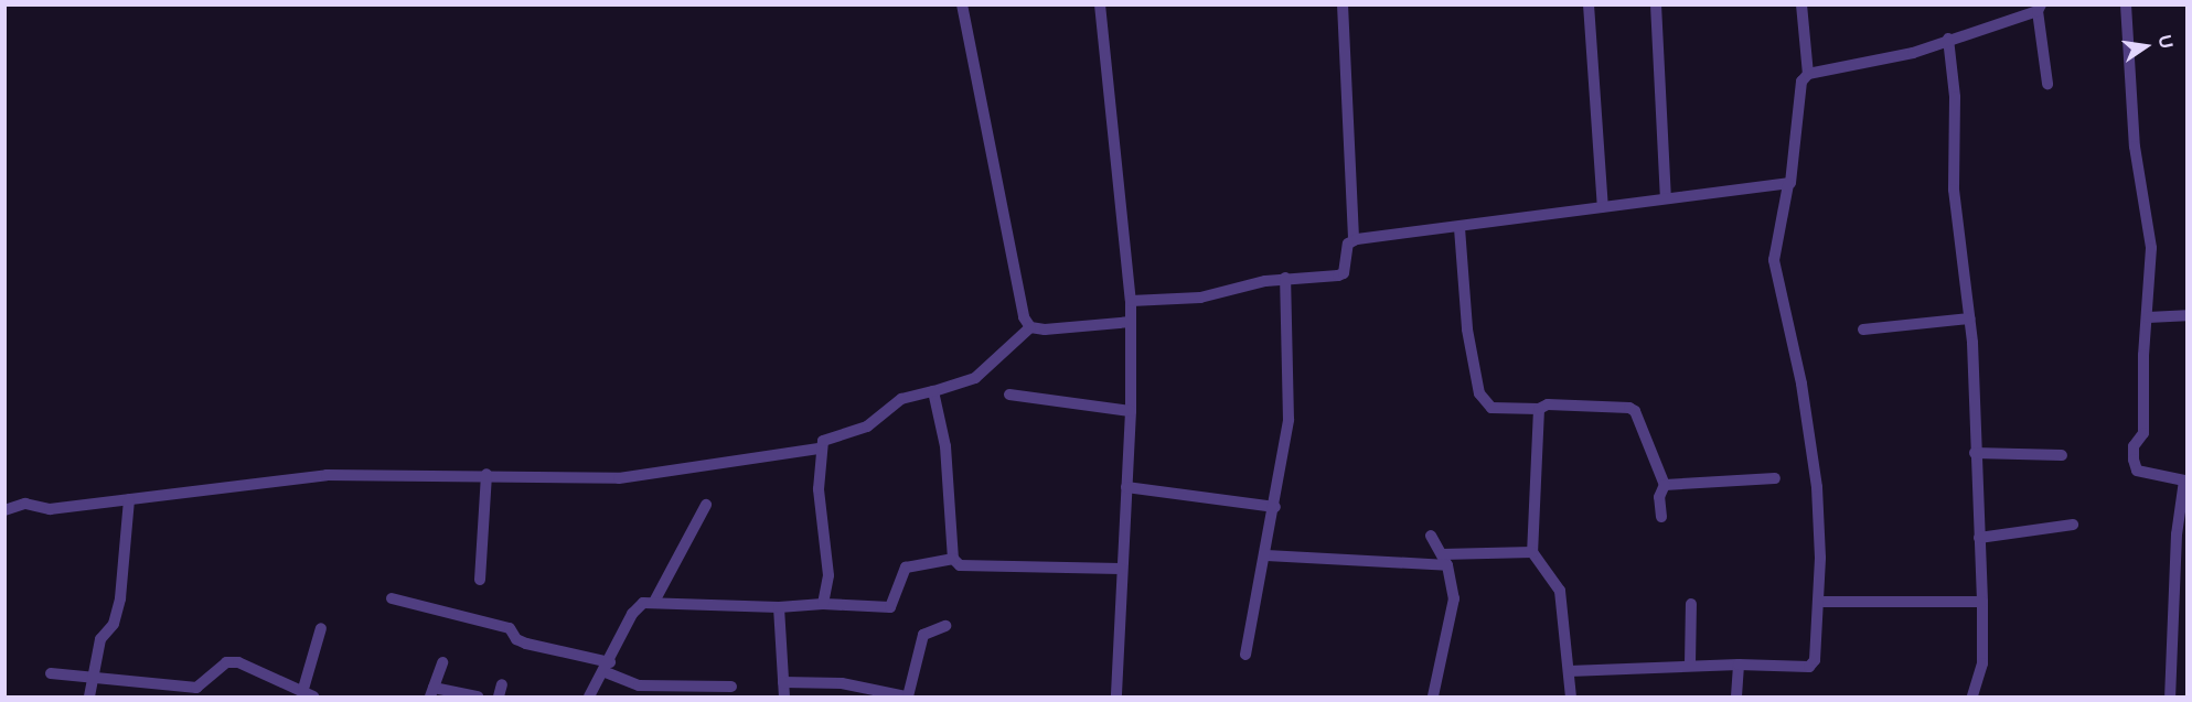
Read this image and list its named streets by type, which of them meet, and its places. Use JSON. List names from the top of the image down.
{
  "north": "right"
}
